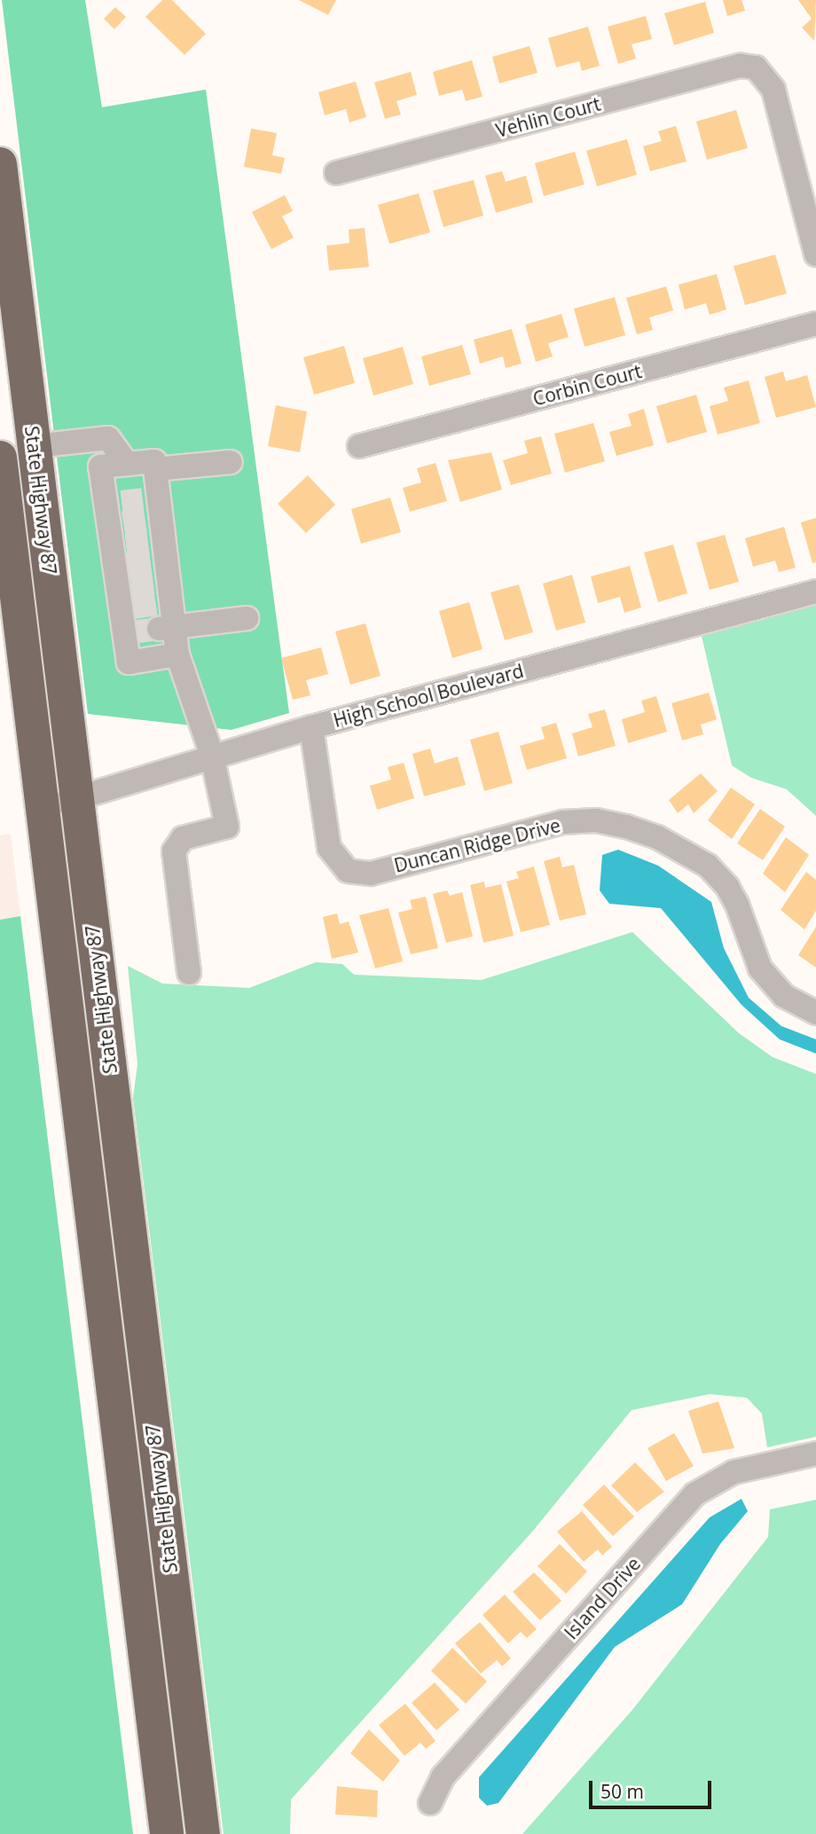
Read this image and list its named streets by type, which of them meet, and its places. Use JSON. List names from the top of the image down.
{
  "streets": {
    "highway": ["State Highway 87"],
    "street": [
      "Vehlin Court",
      "Corbin Court",
      "High School Boulevard",
      "Duncan Ridge Drive",
      "Island Drive"
    ]
  },
  "crossings": [
    ["State Highway 87", "High School Boulevard"],
    ["High School Boulevard", "Duncan Ridge Drive"]
  ],
  "scale_bar": "50 m"
}
